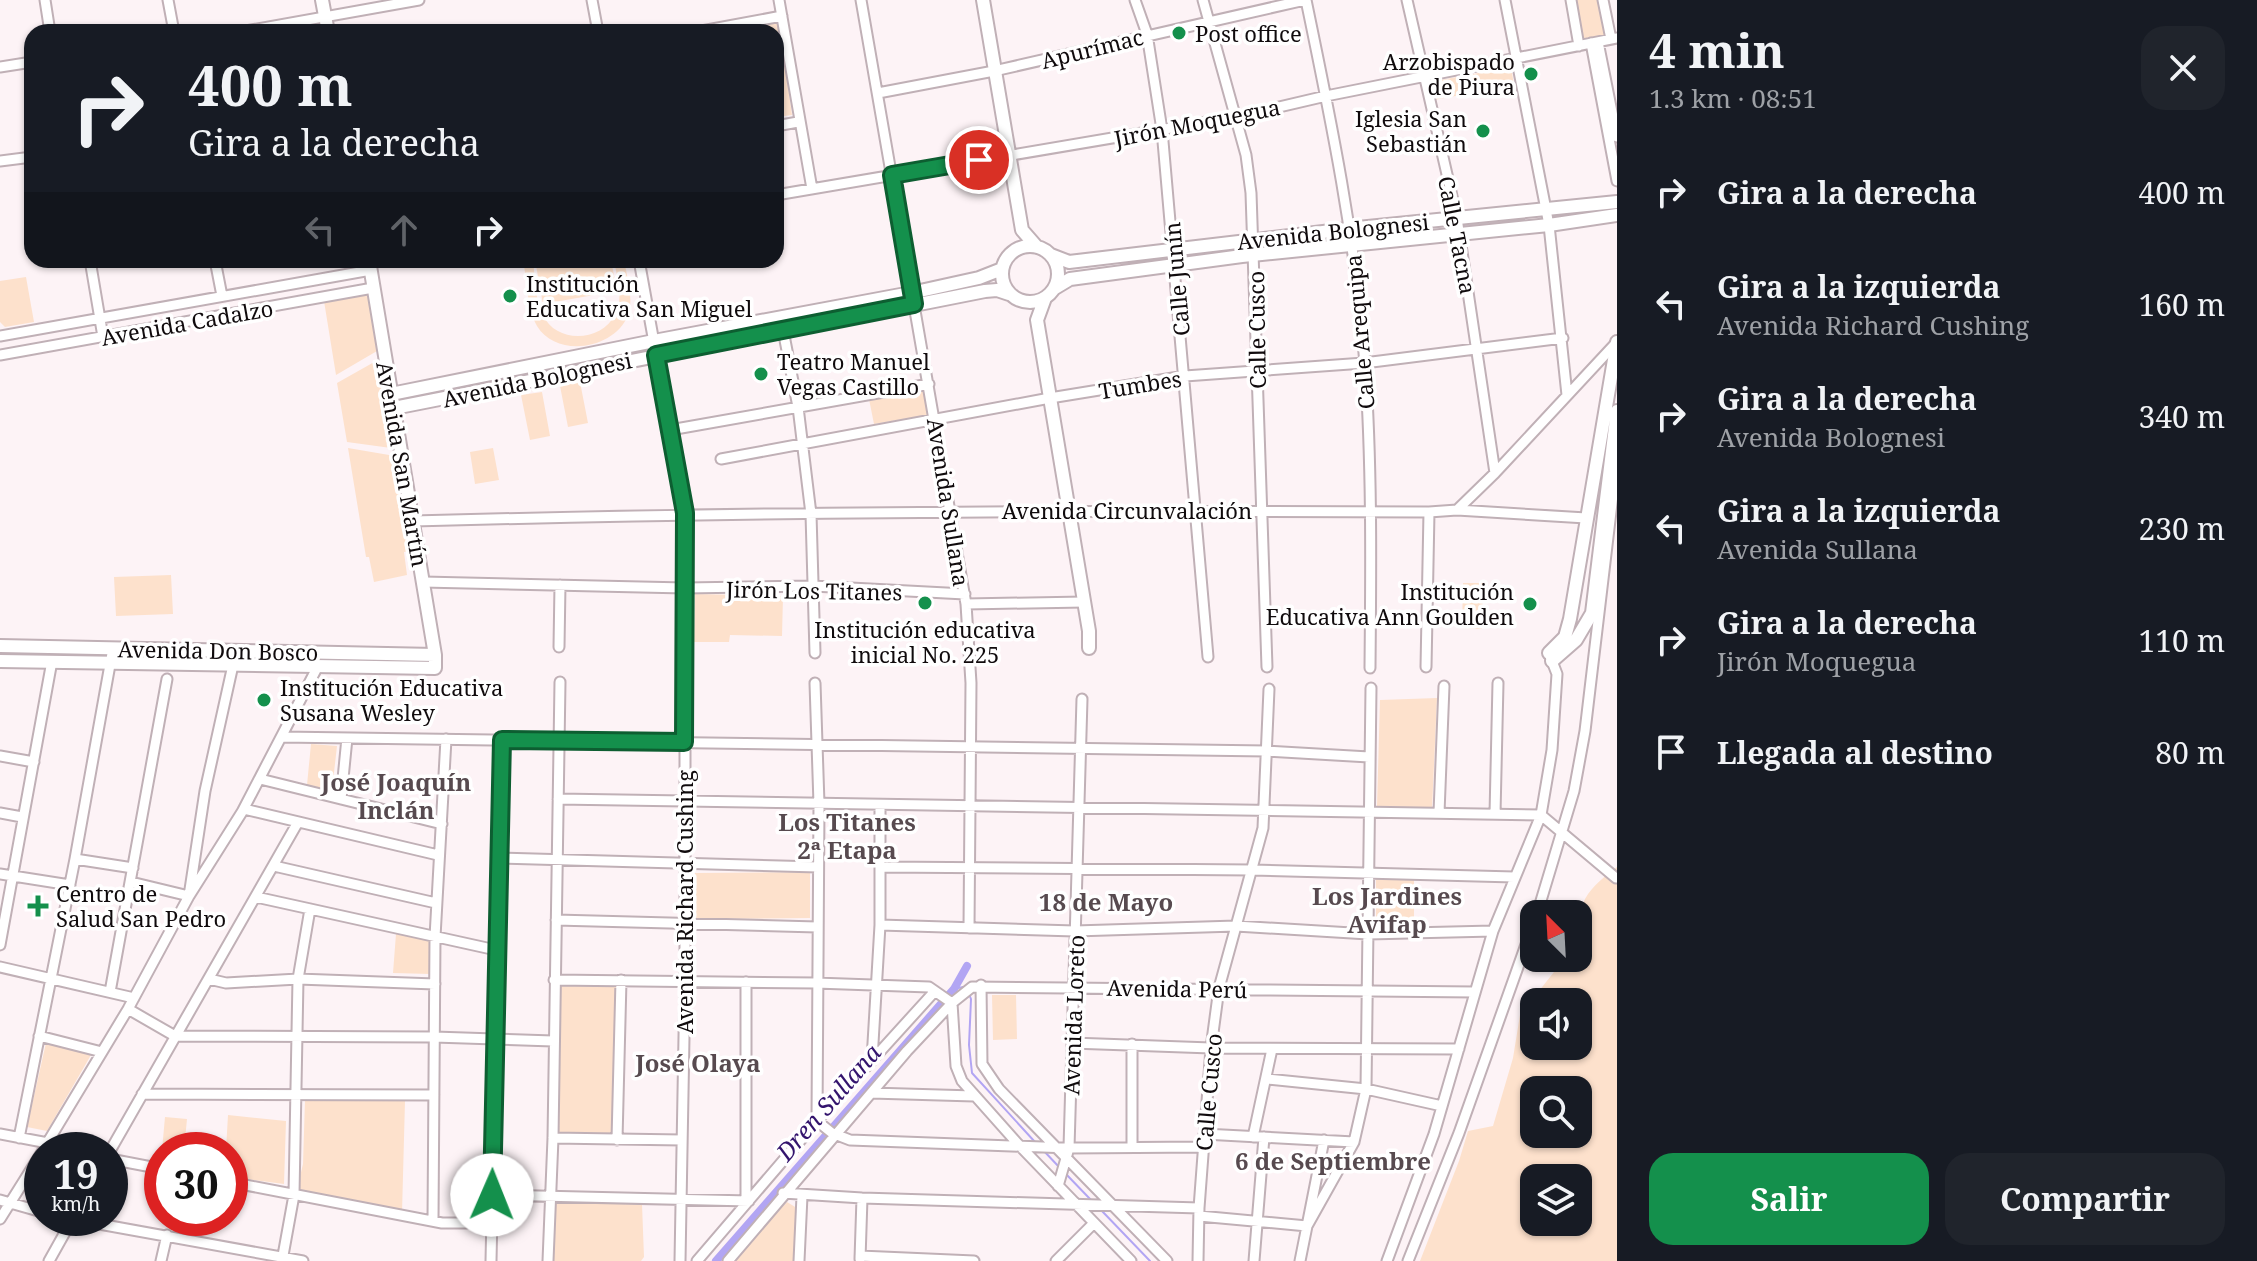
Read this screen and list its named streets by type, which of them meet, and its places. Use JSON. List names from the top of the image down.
{
  "streets": {
    "main road": ["Avenida Bolognesi", "Avenida San Martín", "Avenida Don Bosco"],
    "street": [
      "Apurímac",
      "Jirón Moquegua",
      "Calle Tacna",
      "Calle Junín",
      "Avenida Cadalzo",
      "Calle Cusco",
      "Calle Arequipa",
      "Tumbes",
      "Avenida Sullana",
      "Avenida Circunvalación",
      "Jirón Los Titanes",
      "Avenida Richard Cushing",
      "Avenida Perú",
      "Avenida Loreto"
    ]
  },
  "crossings": [
    ["Apurímac", "Calle Junín"],
    ["Apurímac", "Calle Cusco"],
    ["Apurímac", "Calle Arequipa"],
    ["Apurímac", "Avenida Sullana"],
    ["Jirón Moquegua", "Calle Tacna"],
    ["Jirón Moquegua", "Calle Junín"],
    ["Jirón Moquegua", "Calle Cusco"],
    ["Jirón Moquegua", "Calle Arequipa"],
    ["Jirón Moquegua", "Avenida Sullana"],
    ["Avenida Bolognesi", "Calle Tacna"],
    ["Avenida Bolognesi", "Calle Junín"],
    ["Avenida Bolognesi", "Calle Cusco"],
    ["Avenida Bolognesi", "Calle Arequipa"],
    ["Avenida Bolognesi", "Avenida San Martín"],
    ["Avenida Bolognesi", "Avenida Sullana"],
    ["Avenida Bolognesi", "Avenida Richard Cushing"],
    ["Calle Tacna", "Tumbes"],
    ["Calle Junín", "Tumbes"],
    ["Calle Junín", "Avenida Circunvalación"],
    ["Avenida Cadalzo", "Avenida San Martín"],
    ["Calle Cusco", "Tumbes"],
    ["Calle Cusco", "Avenida Circunvalación"],
    ["Calle Cusco", "Avenida Perú"],
    ["Calle Arequipa", "Tumbes"],
    ["Calle Arequipa", "Avenida Circunvalación"],
    ["Tumbes", "Avenida Sullana"],
    ["Avenida San Martín", "Avenida Circunvalación"],
    ["Avenida San Martín", "Jirón Los Titanes"],
    ["Avenida San Martín", "Avenida Don Bosco"],
    ["Avenida Sullana", "Avenida Circunvalación"],
    ["Avenida Sullana", "Jirón Los Titanes"],
    ["Avenida Circunvalación", "Avenida Richard Cushing"],
    ["Jirón Los Titanes", "Avenida Richard Cushing"],
    ["Avenida Perú", "Avenida Loreto"]
  ],
  "districts": [
    "José Joaquín Inclán",
    "Los Titanes 2ª Etapa",
    "Los Jardines Avifap",
    "18 de Mayo",
    "José Olaya",
    "6 de Septiembre"
  ],
  "water": ["Dren Sullana"],
  "places": {
    "other": [
      "Post office",
      "Arzobispado de Piura",
      "Iglesia San Sebastián",
      "Institución Educativa San Miguel",
      "Teatro Manuel Vegas Castillo",
      "Institución educativa inicial No. 225",
      "Institución Educativa Ann Goulden",
      "Institución Educativa Susana Wesley"
    ],
    "health": ["Centro de Salud San Pedro"]
  },
  "north": "top left",
  "page": {
    "heading": ["4 min", "1.3 km · 08:51"],
    "turn": ["400 m", "Gira a la derecha"],
    "list": [
      {
        "name": "Gira a la derecha",
        "value": "400 m"
      },
      {
        "name": "Gira a la izquierda",
        "note": "Avenida Richard Cushing",
        "value": "160 m"
      },
      {
        "name": "Gira a la derecha",
        "note": "Avenida Bolognesi",
        "value": "340 m"
      },
      {
        "name": "Gira a la izquierda",
        "note": "Avenida Sullana",
        "value": "230 m"
      },
      {
        "name": "Gira a la derecha",
        "note": "Jirón Moquegua",
        "value": "110 m"
      },
      {
        "name": "Llegada al destino",
        "value": "80 m"
      }
    ],
    "speed": "19 km/h",
    "limit": "30",
    "buttons": ["Salir", "Compartir"]
  }
}
